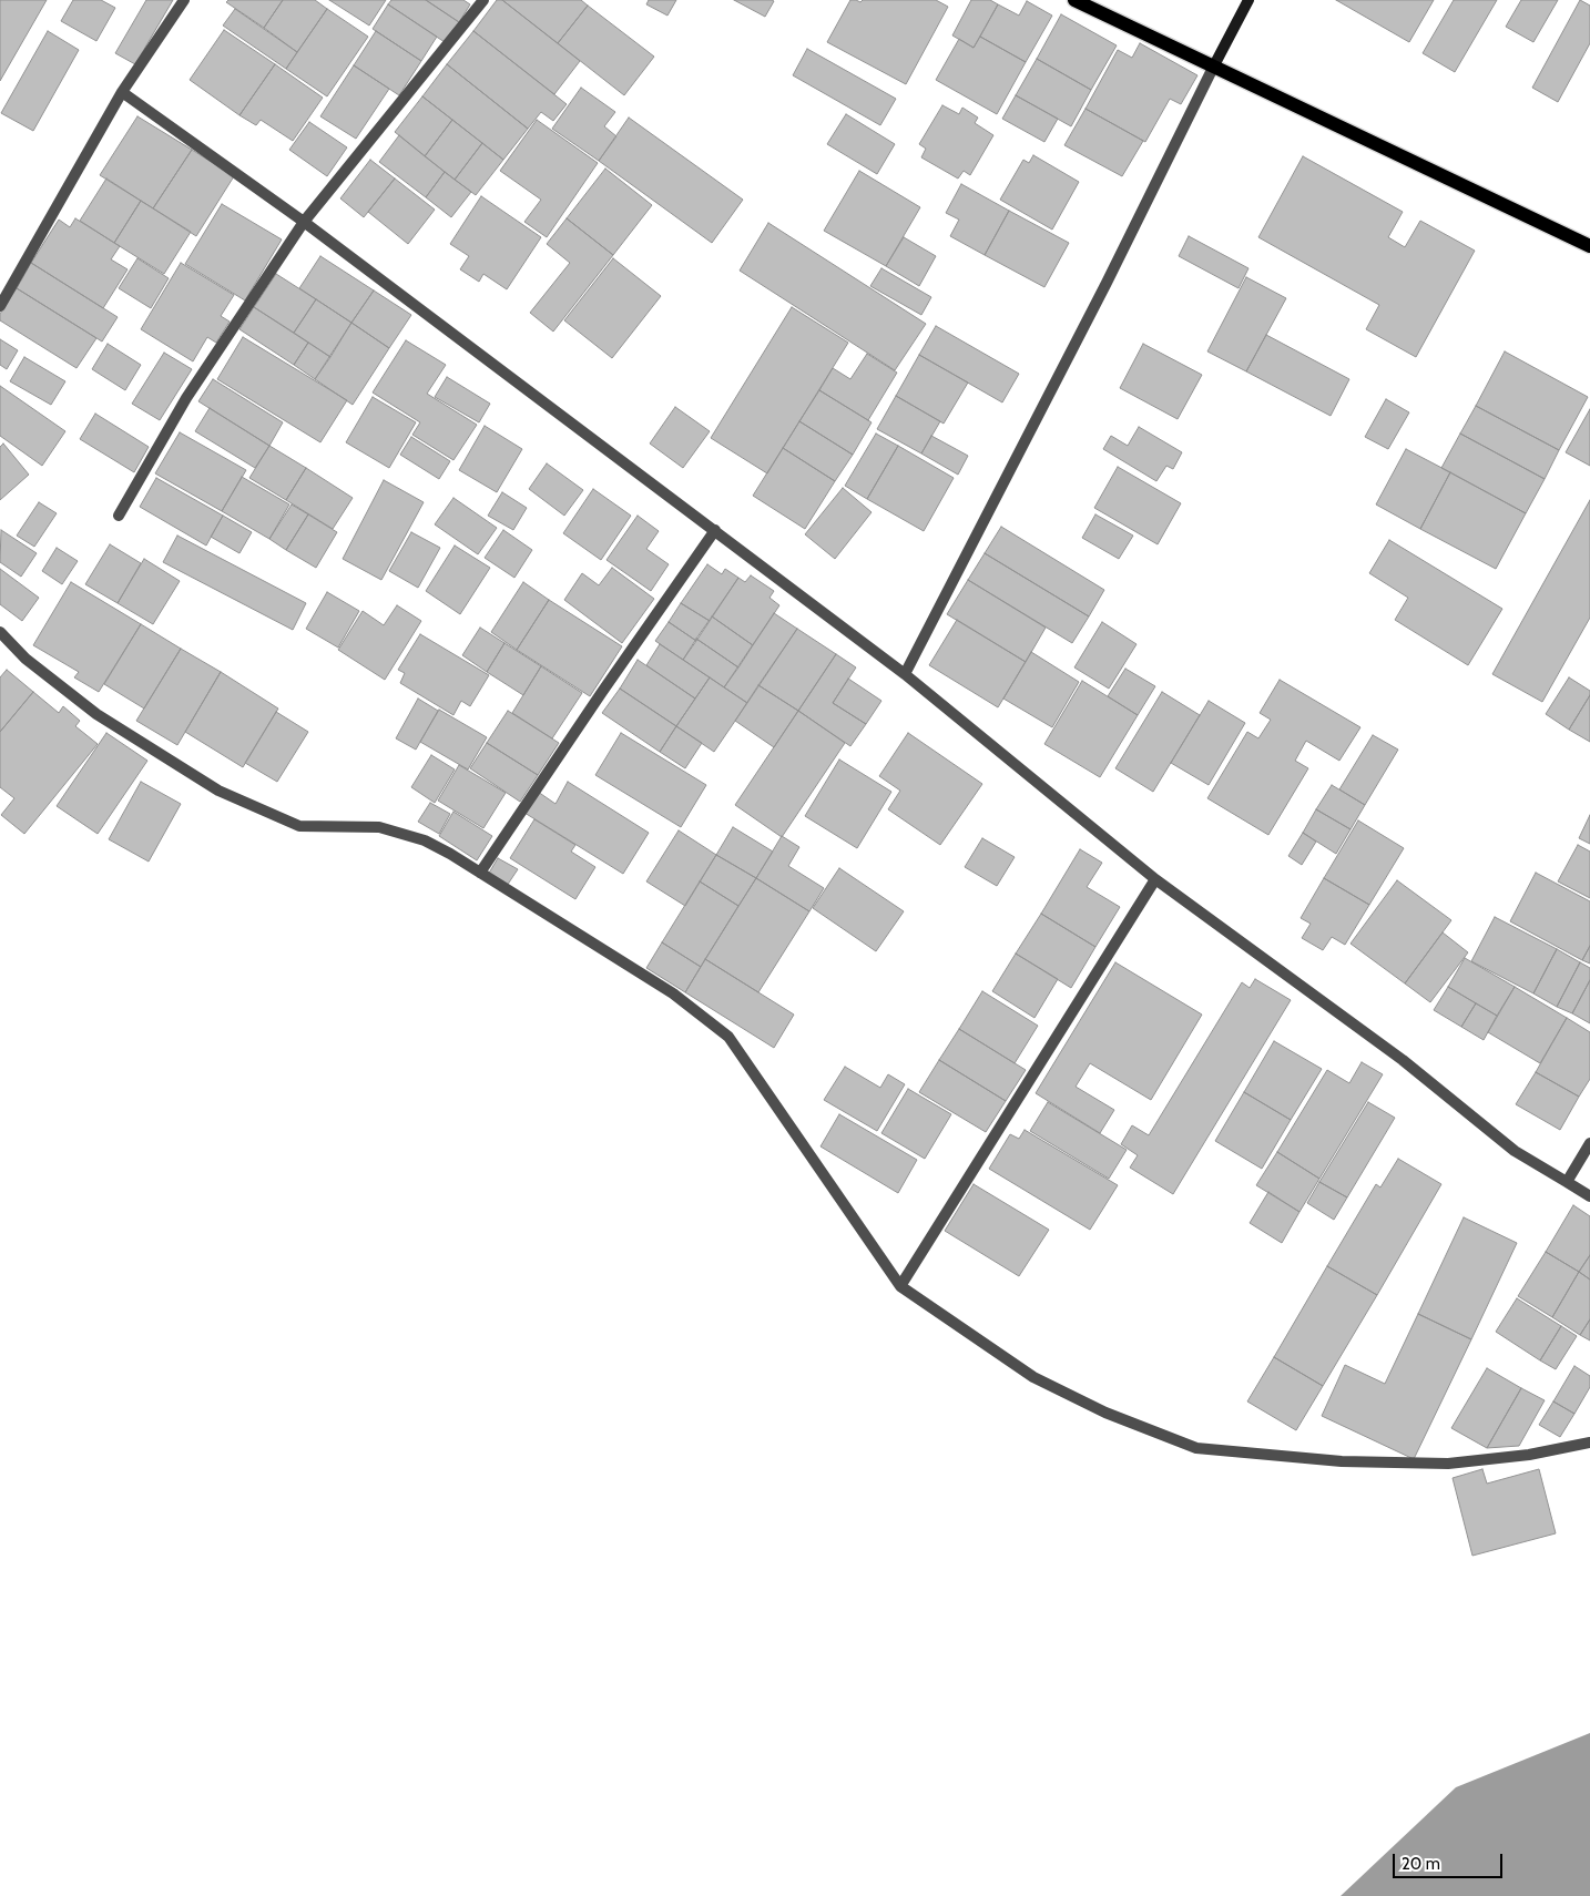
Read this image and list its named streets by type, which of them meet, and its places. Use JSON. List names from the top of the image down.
{
  "scale_bar": "20 m"
}
